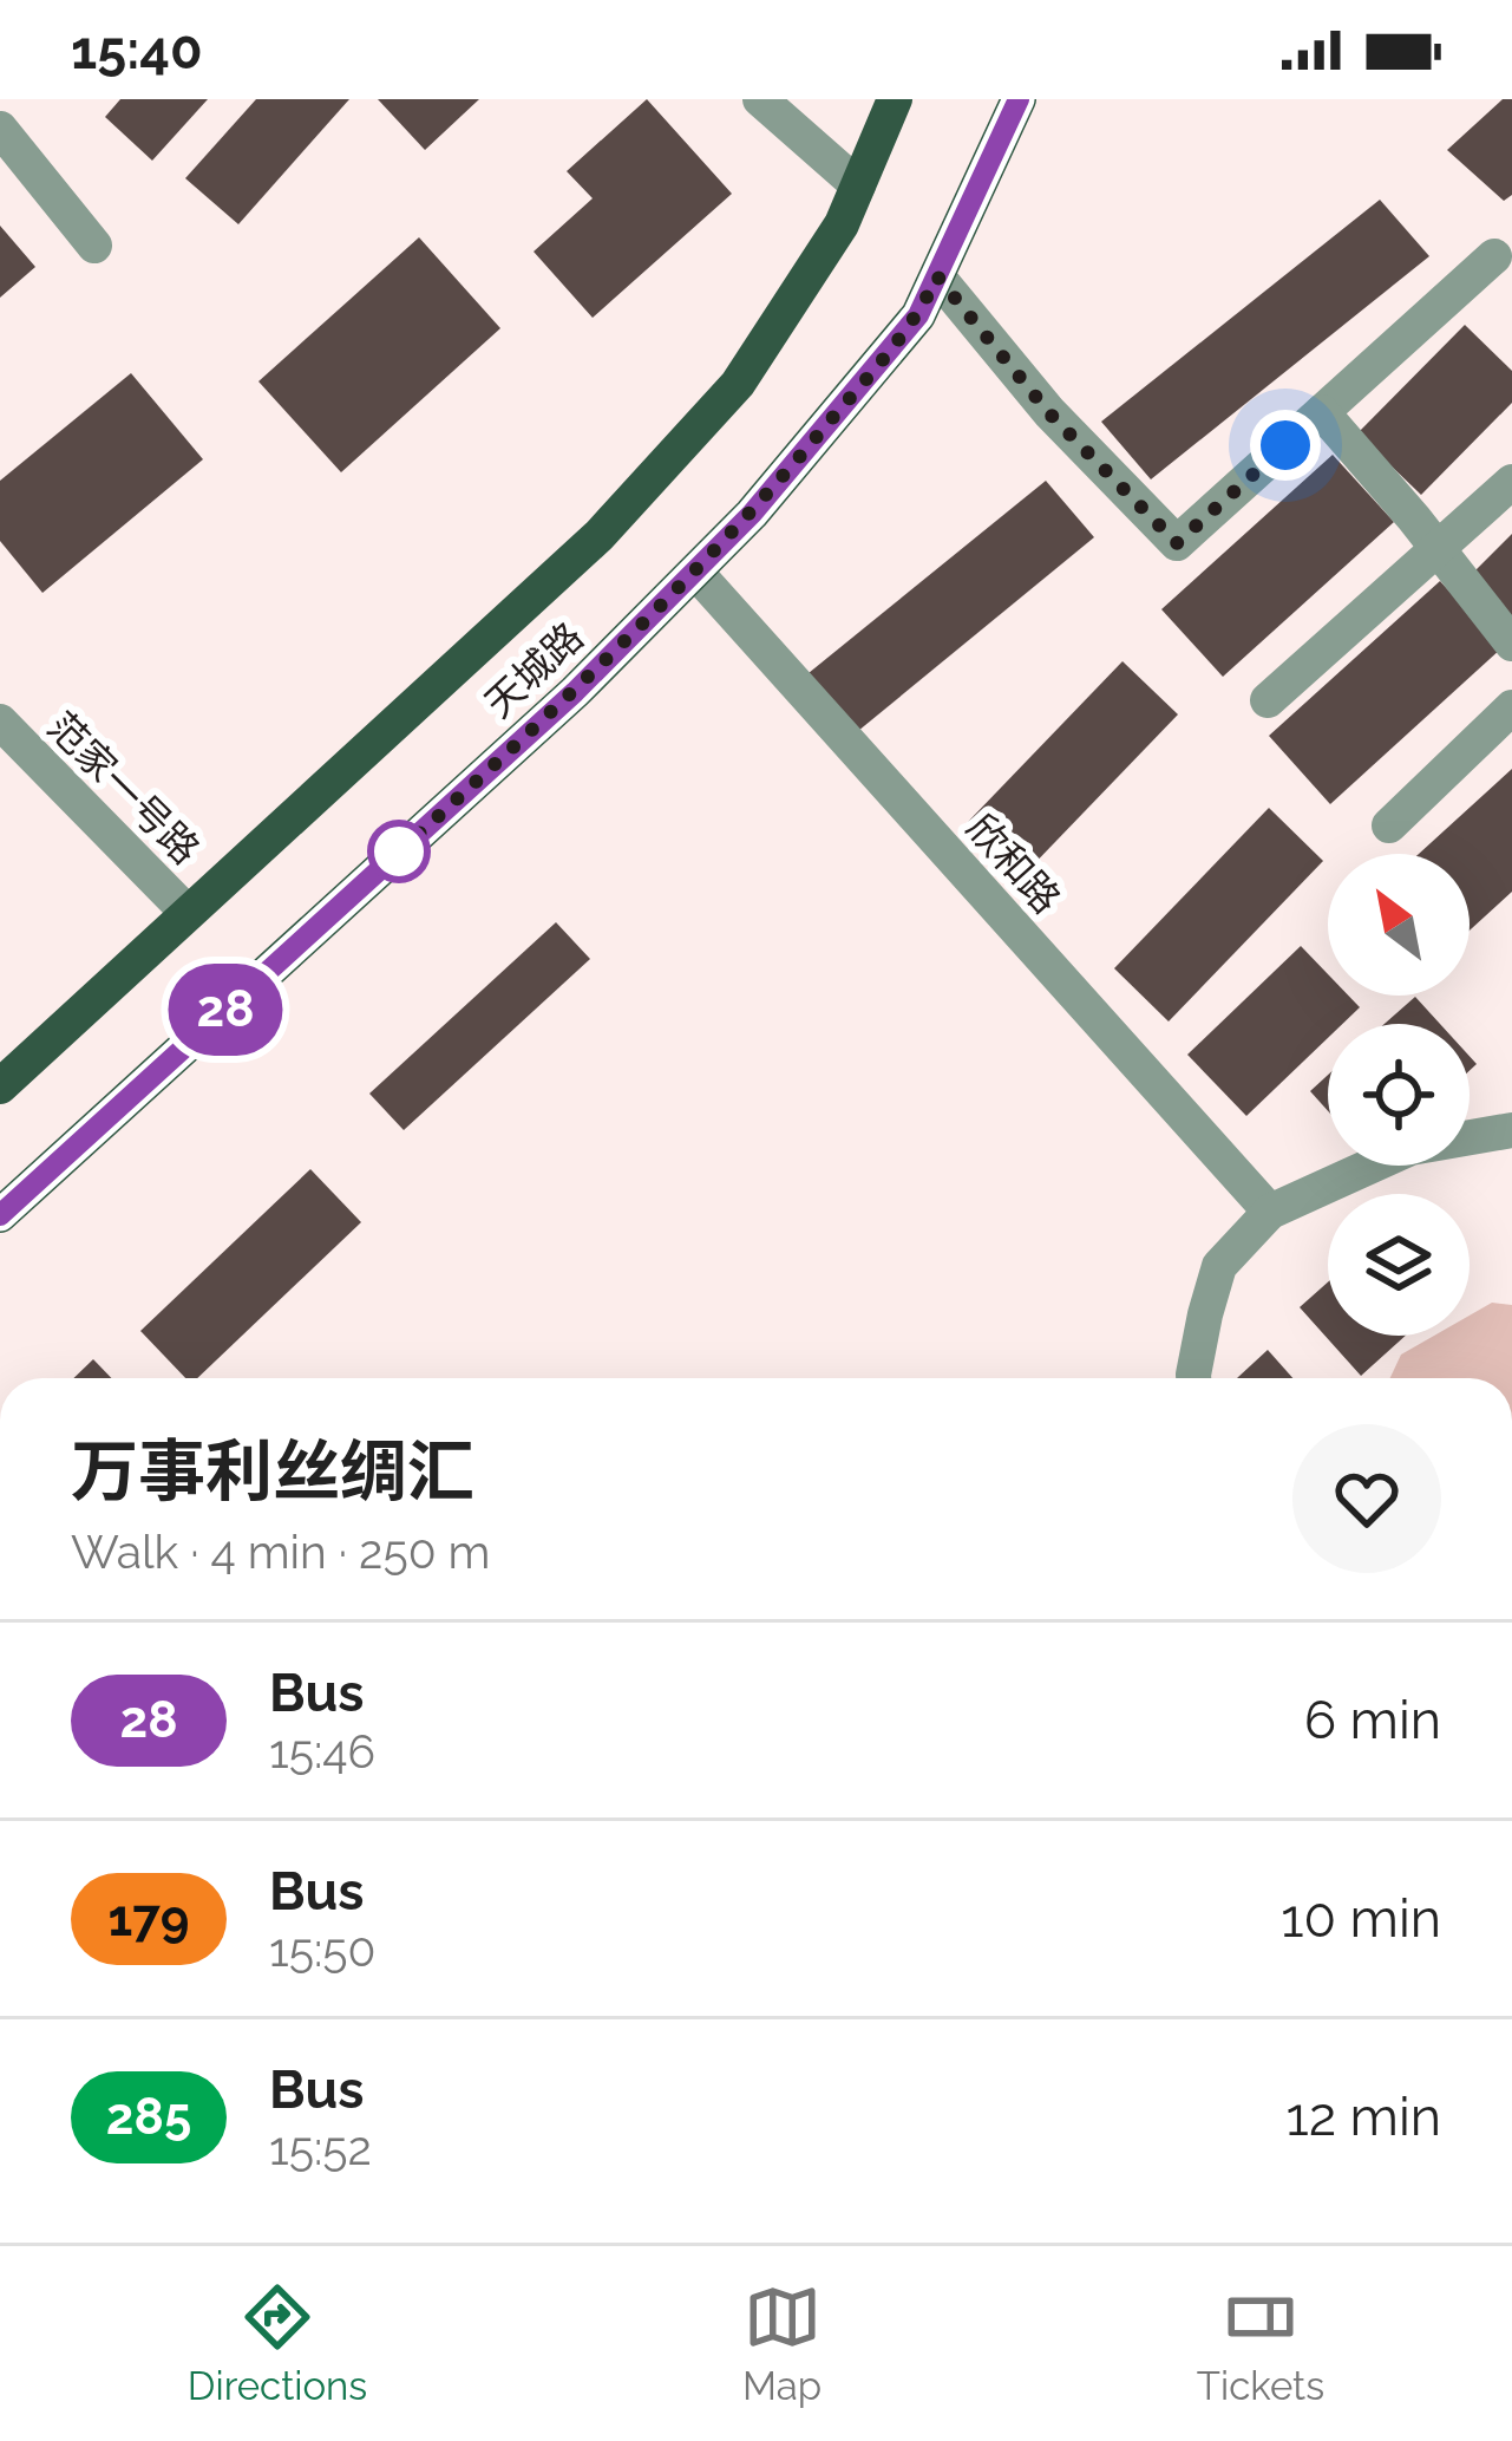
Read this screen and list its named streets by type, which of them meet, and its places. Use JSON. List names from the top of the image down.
{
  "streets": {
    "main road": ["天城路"],
    "street": ["范家一号路", "欣和路"]
  },
  "crossings": [
    ["天城路", "范家一号路"],
    ["天城路", "欣和路"]
  ],
  "lines": ["bus line 28"],
  "north": "top left",
  "page": {
    "status": "15:40",
    "on_map": "28",
    "heading": ["万事利丝绸汇", "Walk · 4 min · 250 m"],
    "list": [
      {
        "mark": "28",
        "name": "Bus",
        "note": "15:46",
        "value": "6 min"
      },
      {
        "mark": "179",
        "name": "Bus",
        "note": "15:50",
        "value": "10 min"
      },
      {
        "mark": "285",
        "name": "Bus",
        "note": "15:52",
        "value": "12 min"
      }
    ],
    "tabs": ["Directions", "Map", "Tickets"]
  }
}
